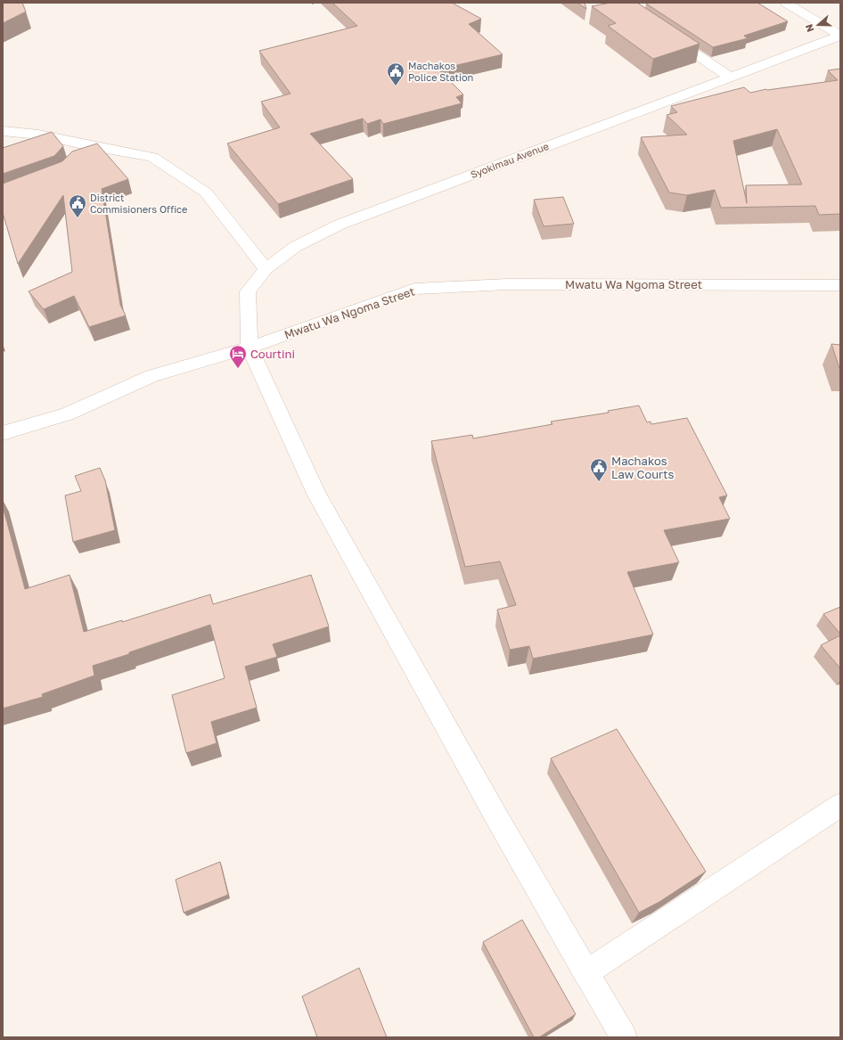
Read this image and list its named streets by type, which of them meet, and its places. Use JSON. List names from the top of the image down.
{
  "streets": {
    "street": ["Syokimau Avenue", "Mwatu Wa Ngoma Street"]
  },
  "crossings": [
    ["Syokimau Avenue", "Mwatu Wa Ngoma Street"]
  ],
  "places": {
    "public building": ["Machakos Police Station", "District Commisioners Office", "Machakos Law Courts"],
    "hotel": ["Courtini"]
  },
  "north": "left"
}
